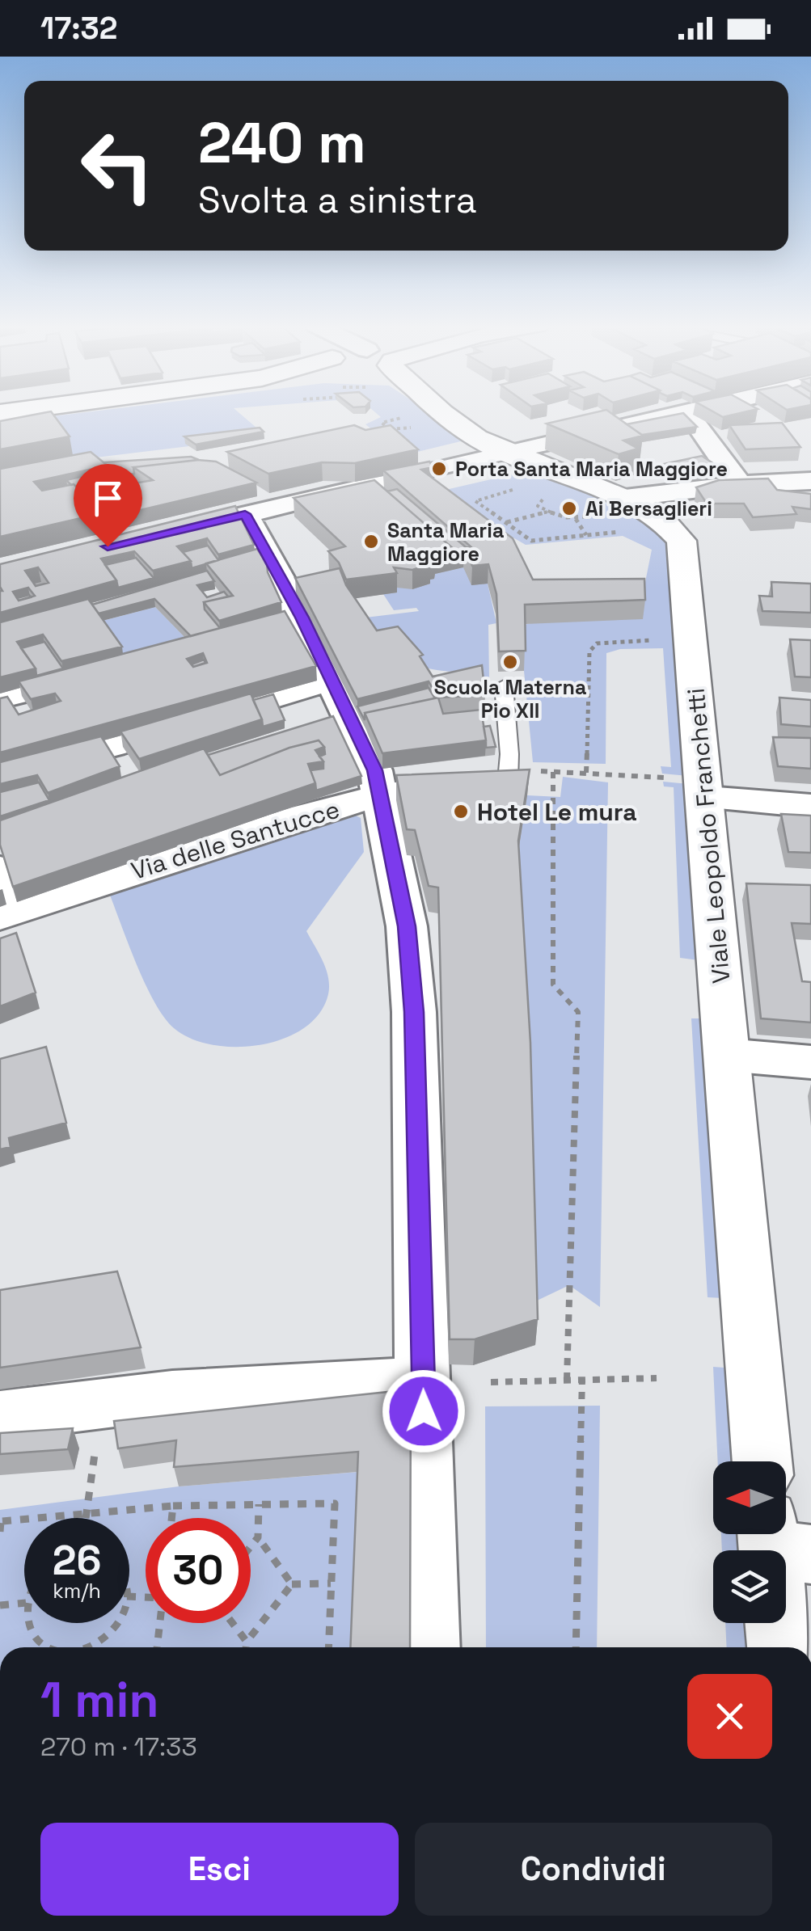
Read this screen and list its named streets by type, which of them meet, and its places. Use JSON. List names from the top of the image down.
{
  "streets": {
    "main road": ["Viale Leopoldo Franchetti"],
    "street": ["Via delle Santucce"]
  },
  "places": [
    "Porta Santa Maria Maggiore",
    "Ai Bersaglieri",
    "Santa Maria Maggiore",
    "Scuola Materna Pio XII",
    "Hotel Le mura"
  ],
  "north": "left",
  "page": {
    "status": "17:32",
    "turn": ["240 m", "Svolta a sinistra"],
    "speed": "26 km/h",
    "limit": "30",
    "heading": ["1 min", "270 m · 17:33"],
    "buttons": ["Esci", "Condividi"]
  }
}
